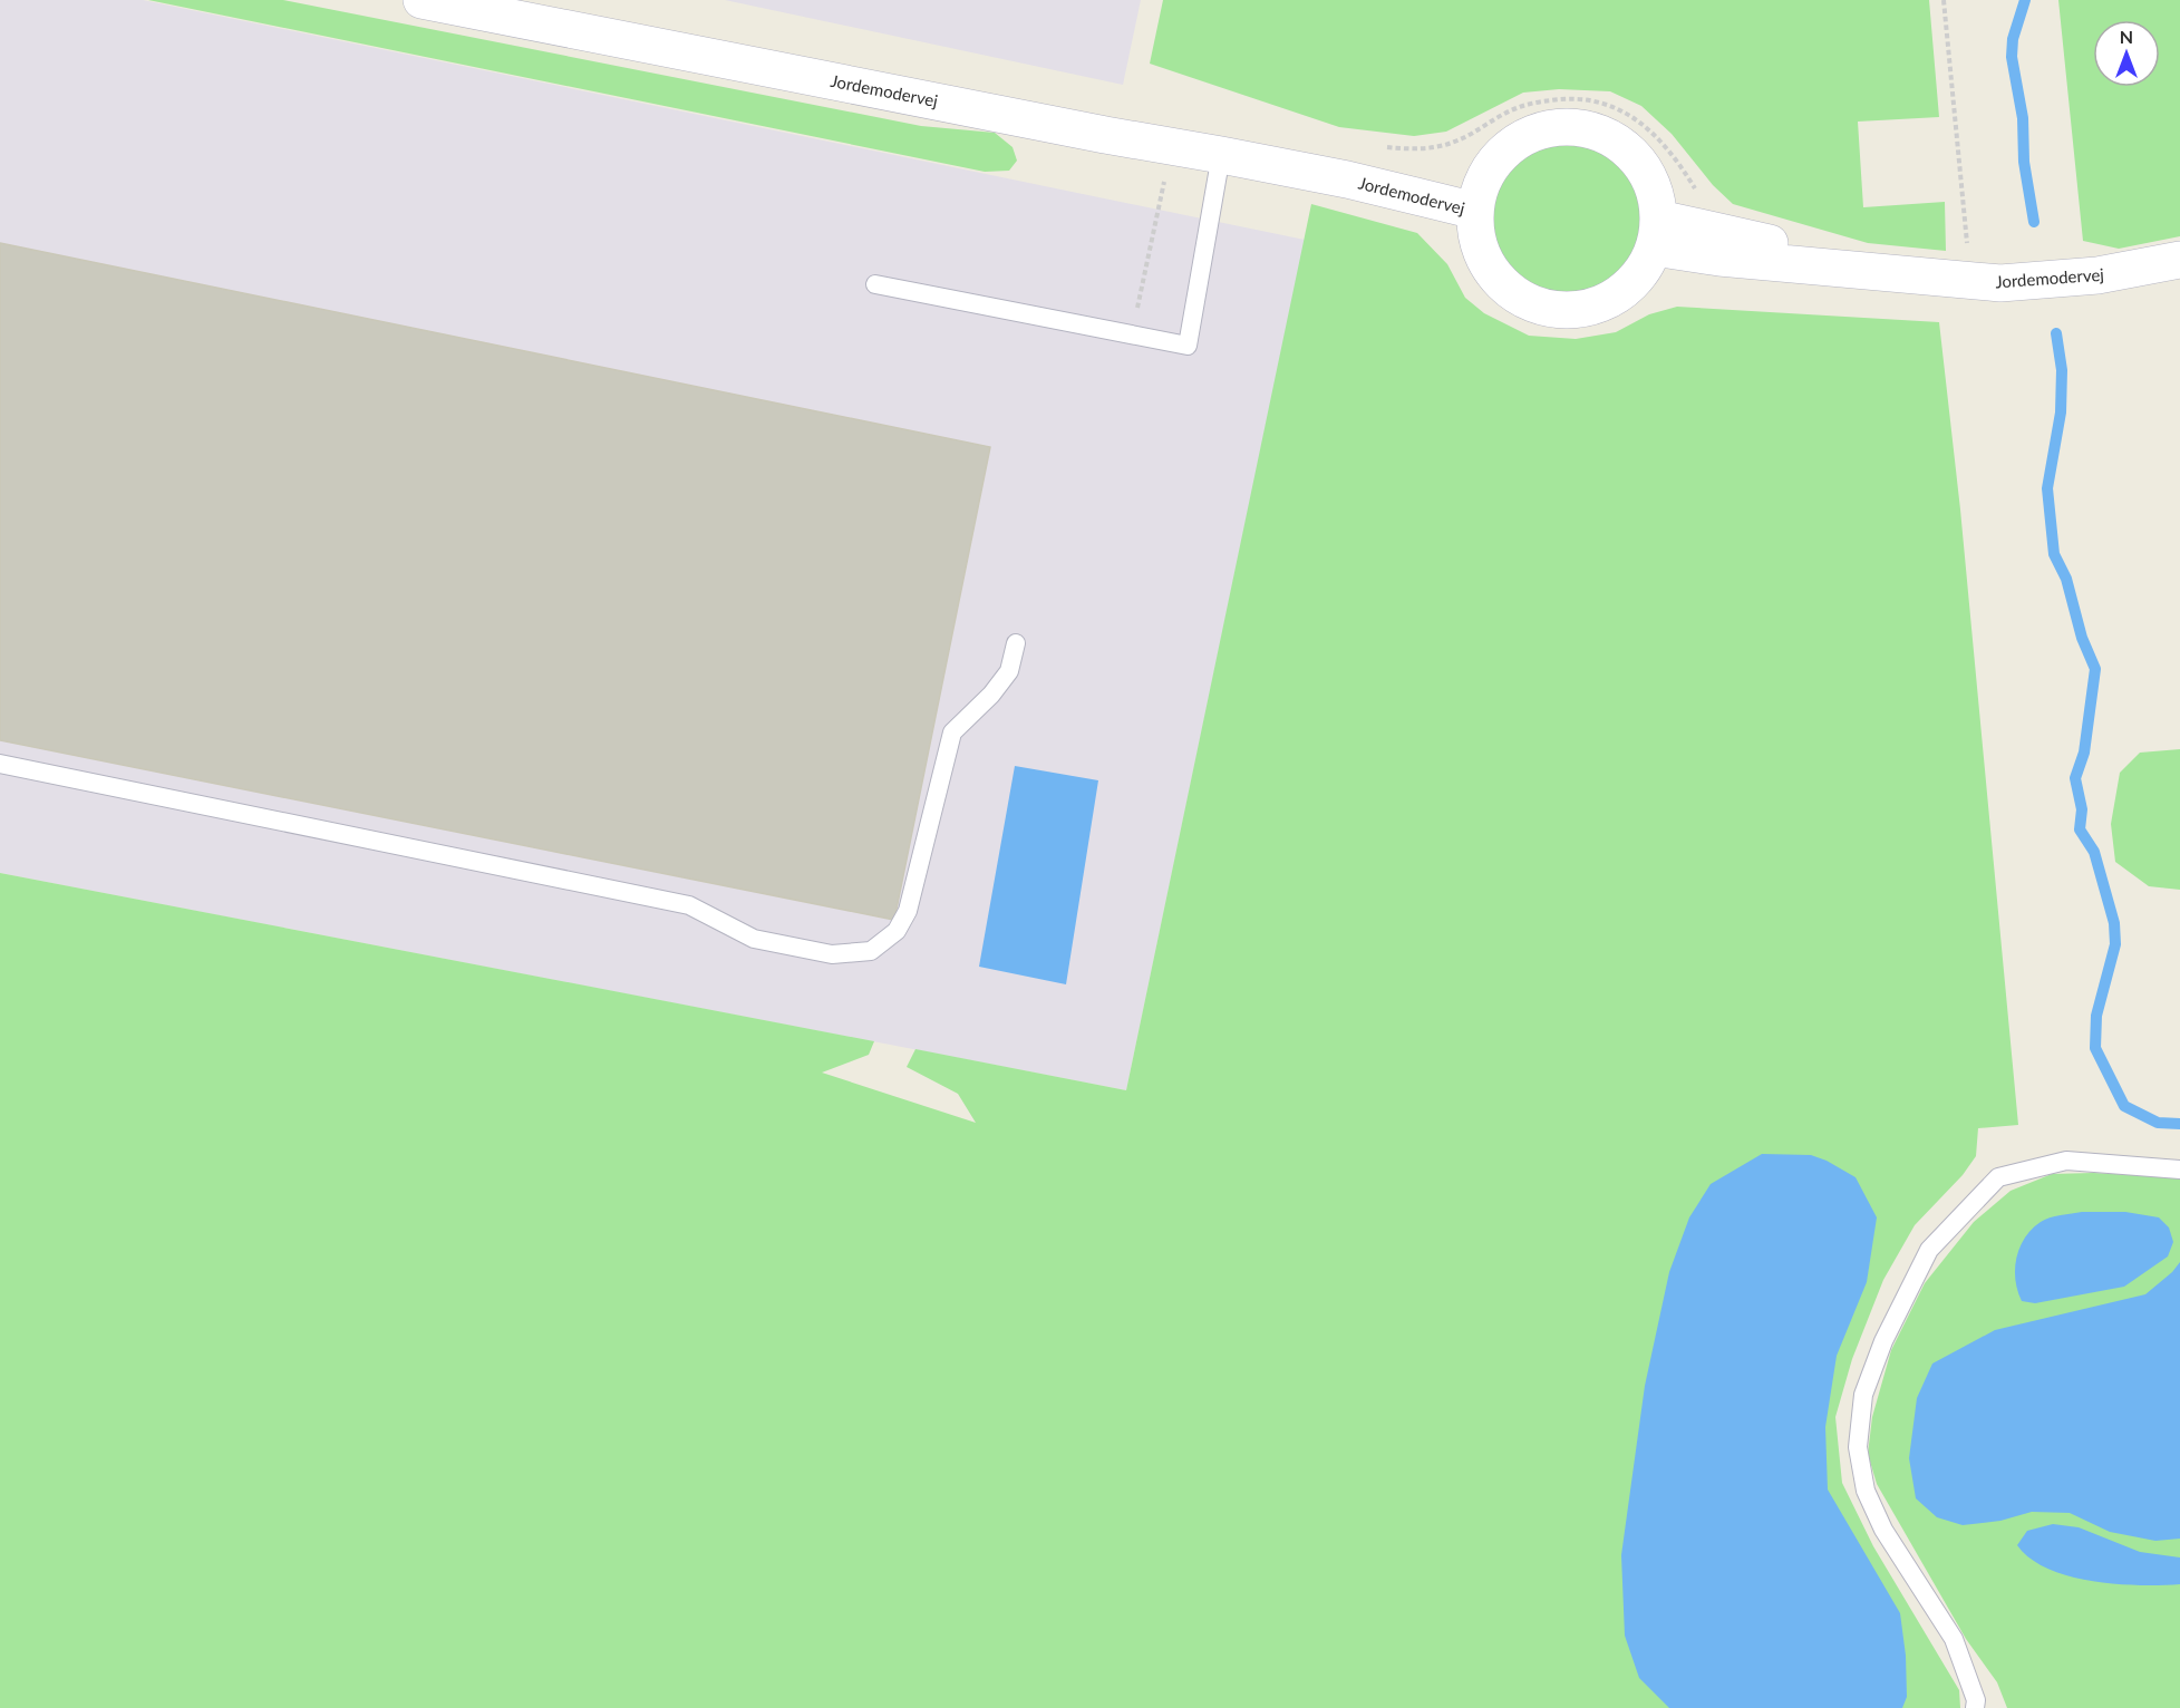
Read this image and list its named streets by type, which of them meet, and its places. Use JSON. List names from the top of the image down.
{
  "streets": {
    "street": ["Jordemodervej"]
  },
  "north": "top"
}
